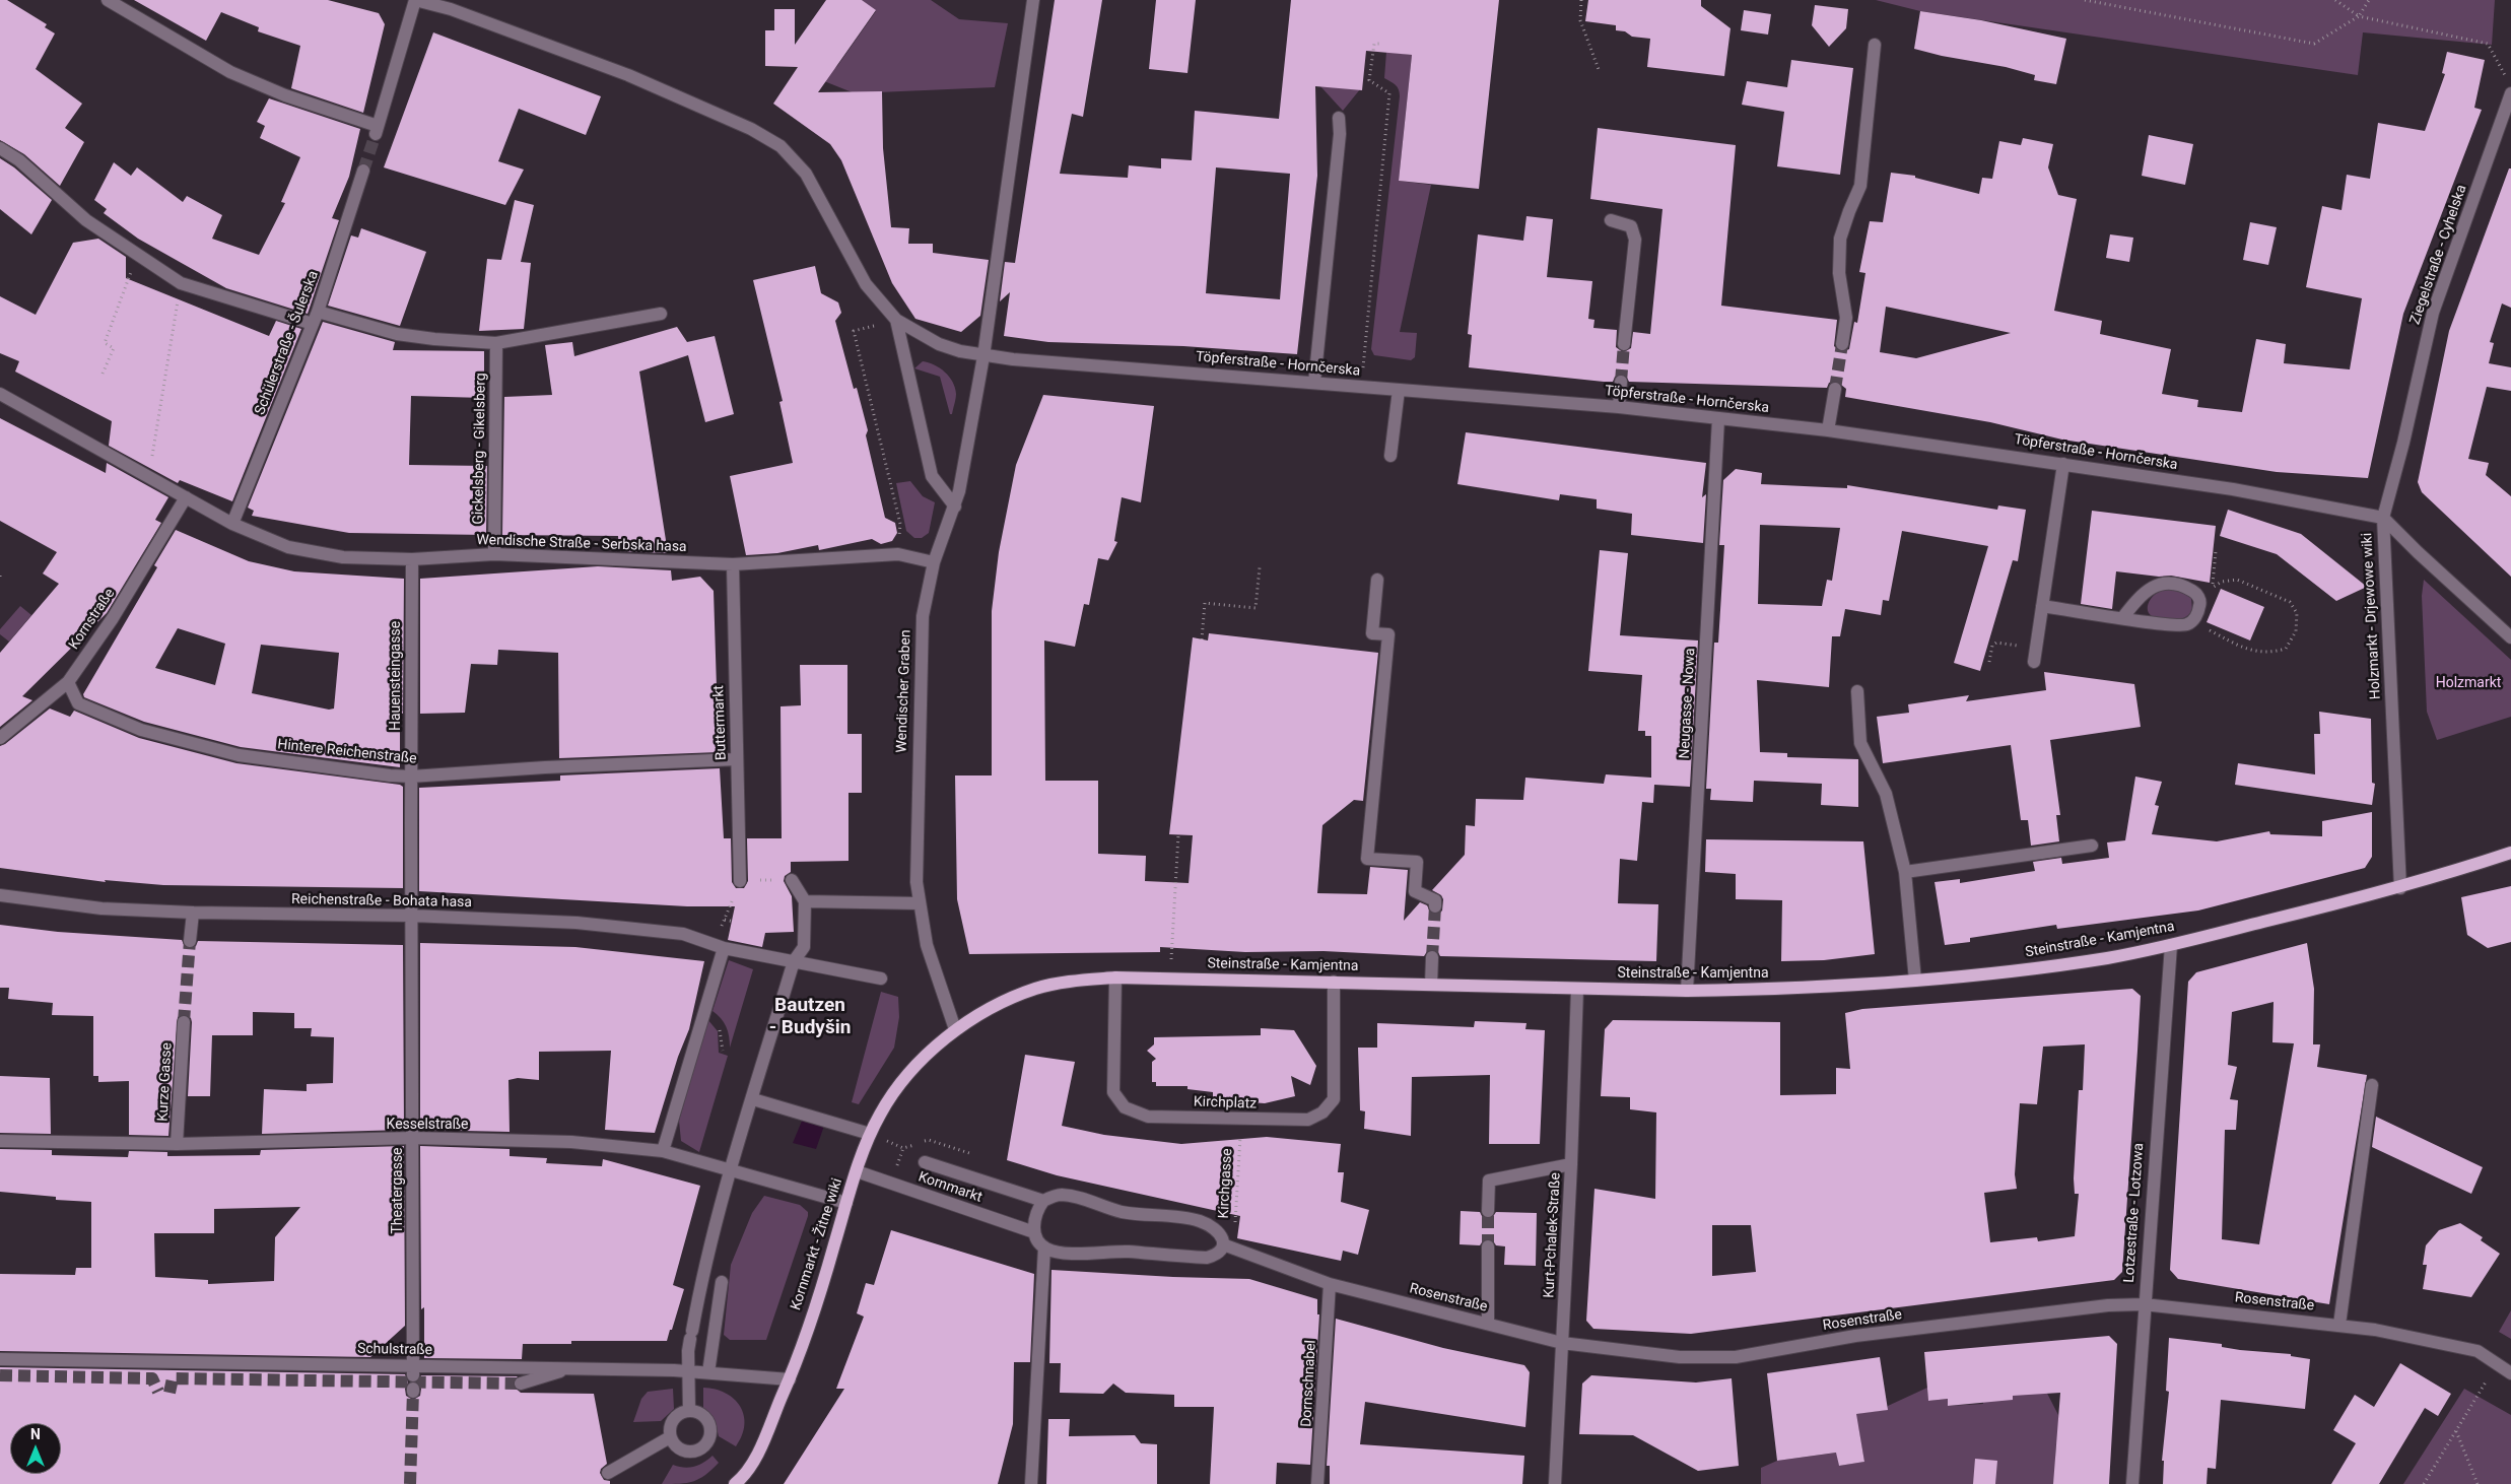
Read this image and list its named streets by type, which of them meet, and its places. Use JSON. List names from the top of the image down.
{
  "streets": {
    "main road": ["Steinstraße - Kamjentna", "Kornmarkt - Žitne wiki"],
    "street": [
      "Ziegelstraße - Cyhelska",
      "Schülerstraße - Šulerska",
      "Töpferstraße - Hornčerska",
      "Gickelsberg - Gikelsberg",
      "Wendische Straße - Serbska hasa",
      "Holzmarkt - Drjewowe wiki",
      "Kornstraße",
      "Hauensteingasse",
      "Wendischer Graben",
      "Neugasse - Nowa",
      "Buttermarkt",
      "Hintere Reichenstraße",
      "Reichenstraße - Bohata hasa",
      "Kurze Gasse",
      "Kirchplatz",
      "Kesselstraße",
      "Kornmarkt",
      "Theatergasse",
      "Lotzestraße - Lotzowa",
      "Kurt-Pchalek-Straße",
      "Rosenstraße",
      "Schulstraße",
      "Dornschnabel"
    ],
    "path": ["Kirchgasse"]
  },
  "crossings": [
    ["Ziegelstraße - Cyhelska", "Töpferstraße - Hornčerska"],
    ["Ziegelstraße - Cyhelska", "Holzmarkt - Drjewowe wiki"],
    ["Schülerstraße - Šulerska", "Wendische Straße - Serbska hasa"],
    ["Töpferstraße - Hornčerska", "Holzmarkt - Drjewowe wiki"],
    ["Töpferstraße - Hornčerska", "Wendischer Graben"],
    ["Töpferstraße - Hornčerska", "Neugasse - Nowa"],
    ["Gickelsberg - Gikelsberg", "Wendische Straße - Serbska hasa"],
    ["Wendische Straße - Serbska hasa", "Kornstraße"],
    ["Wendische Straße - Serbska hasa", "Hauensteingasse"],
    ["Wendische Straße - Serbska hasa", "Wendischer Graben"],
    ["Wendische Straße - Serbska hasa", "Buttermarkt"],
    ["Holzmarkt - Drjewowe wiki", "Steinstraße - Kamjentna"],
    ["Kornstraße", "Hintere Reichenstraße"],
    ["Hauensteingasse", "Hintere Reichenstraße"],
    ["Hauensteingasse", "Reichenstraße - Bohata hasa"],
    ["Hauensteingasse", "Theatergasse"],
    ["Wendischer Graben", "Steinstraße - Kamjentna"],
    ["Wendischer Graben", "Kornmarkt - Žitne wiki"],
    ["Neugasse - Nowa", "Steinstraße - Kamjentna"],
    ["Buttermarkt", "Hintere Reichenstraße"],
    ["Reichenstraße - Bohata hasa", "Theatergasse"],
    ["Steinstraße - Kamjentna", "Kirchplatz"],
    ["Steinstraße - Kamjentna", "Lotzestraße - Lotzowa"],
    ["Steinstraße - Kamjentna", "Kurt-Pchalek-Straße"],
    ["Steinstraße - Kamjentna", "Kornmarkt - Žitne wiki"],
    ["Kurze Gasse", "Kesselstraße"],
    ["Kirchplatz", "Kirchgasse"],
    ["Kesselstraße", "Theatergasse"],
    ["Kesselstraße", "Kornmarkt - Žitne wiki"],
    ["Kirchgasse", "Rosenstraße"],
    ["Kornmarkt", "Kornmarkt - Žitne wiki"],
    ["Theatergasse", "Schulstraße"],
    ["Lotzestraße - Lotzowa", "Rosenstraße"],
    ["Kurt-Pchalek-Straße", "Rosenstraße"],
    ["Kornmarkt - Žitne wiki", "Schulstraße"],
    ["Rosenstraße", "Dornschnabel"]
  ],
  "districts": ["Bautzen - Budyšin"],
  "parks": ["Holzmarkt"],
  "north": "top"
}
